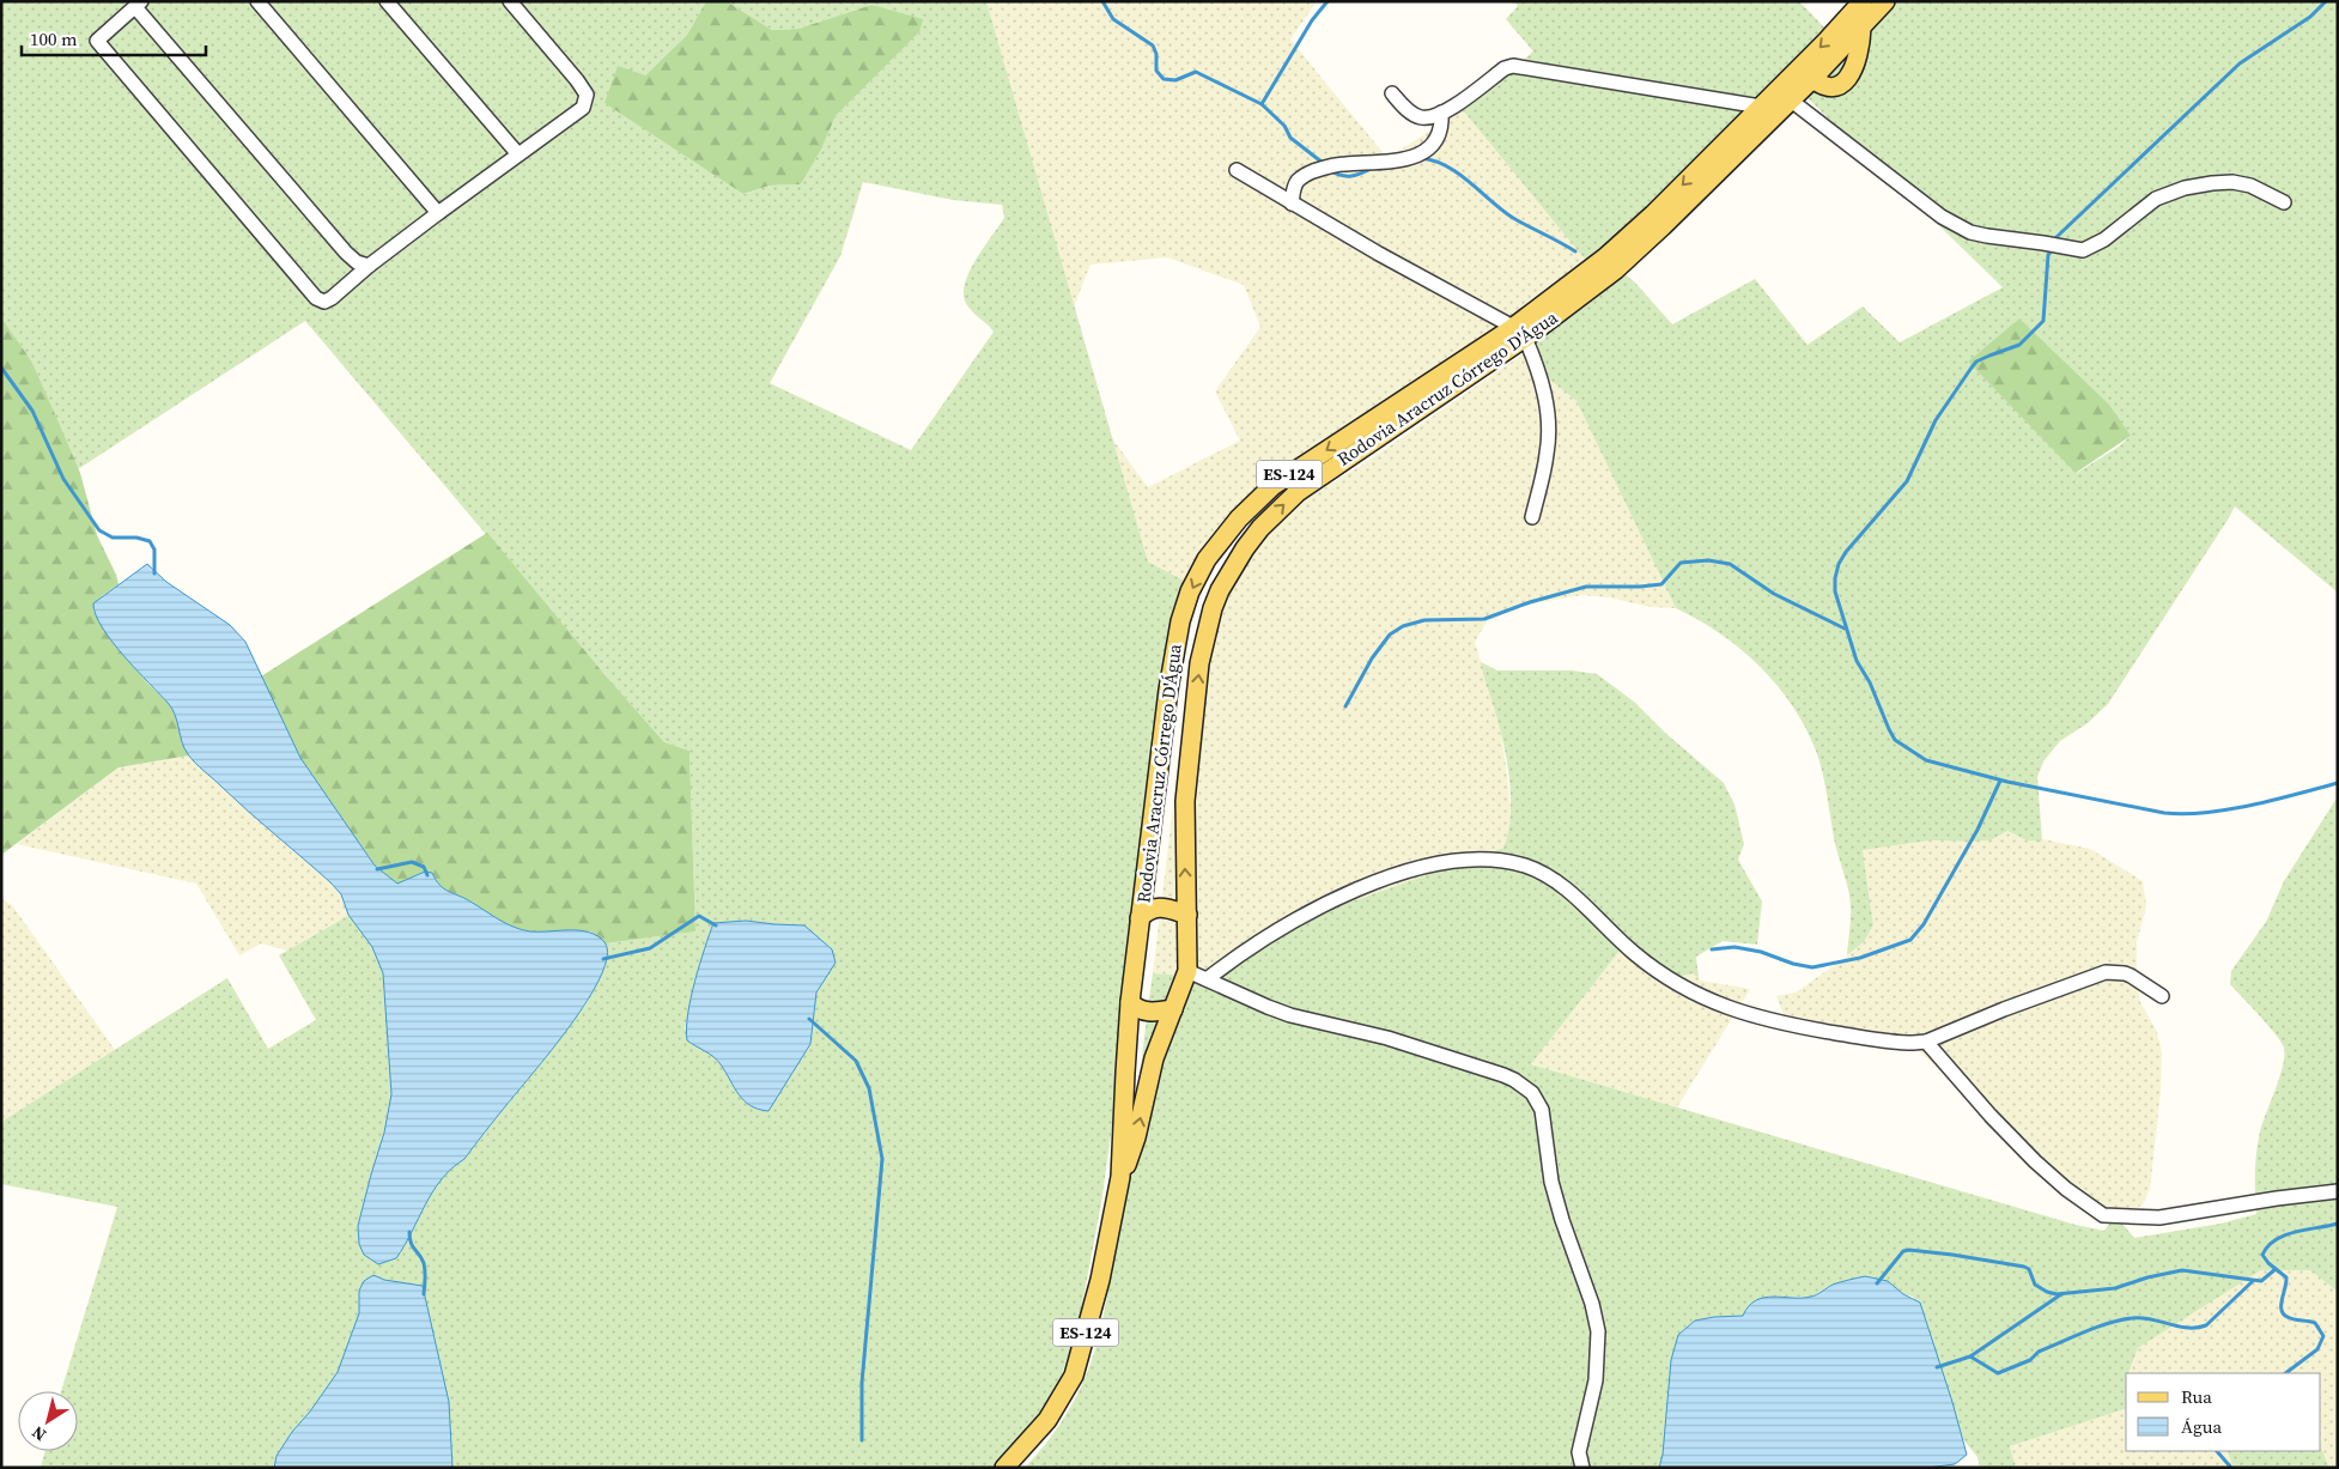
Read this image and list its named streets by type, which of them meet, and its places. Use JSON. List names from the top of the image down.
{
  "streets": {
    "main road": ["Rodovia Aracruz Córrego D'Água", "ES-124"]
  },
  "legend": ["Rua", "Água"],
  "scale_bar": "100 m",
  "north": "bottom left"
}
